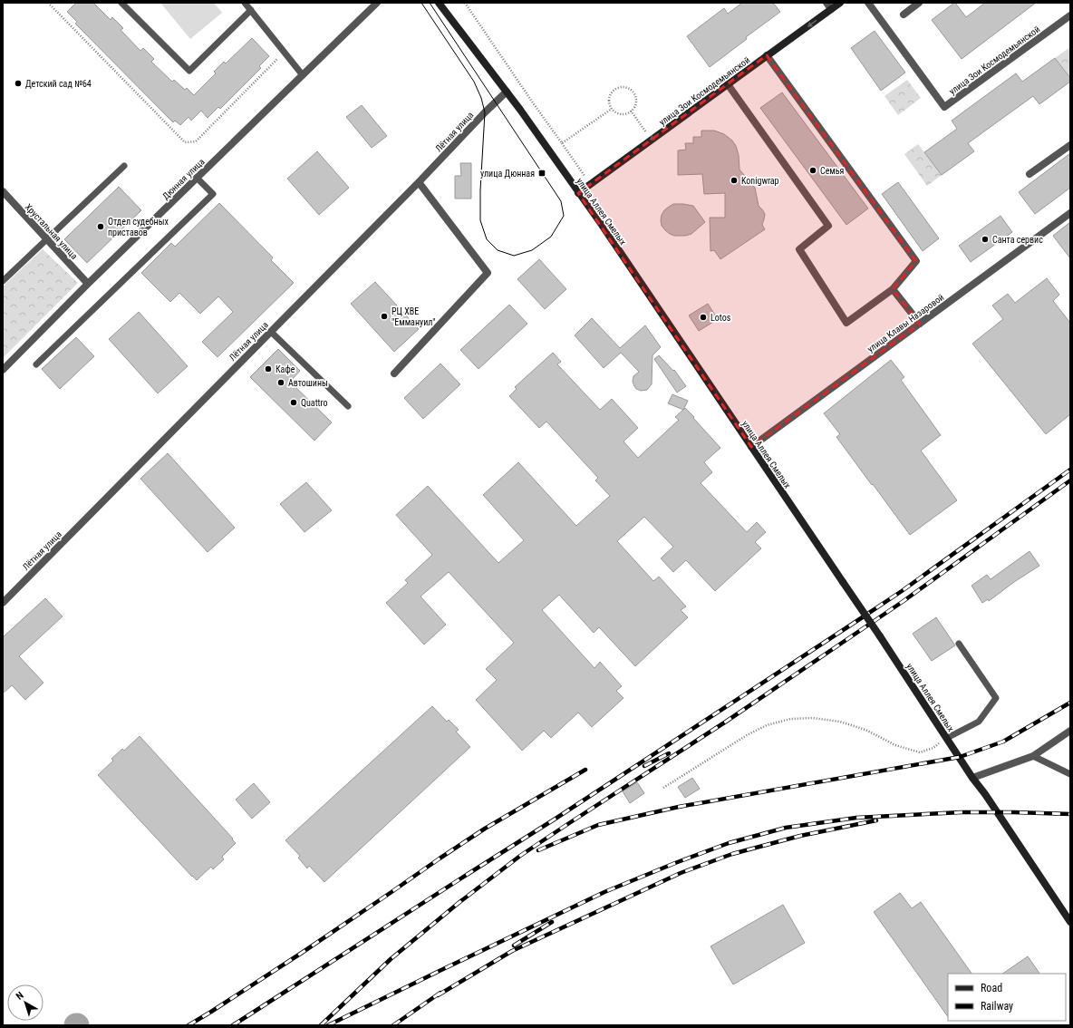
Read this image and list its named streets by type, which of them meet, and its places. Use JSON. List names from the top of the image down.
{
  "streets": {
    "main road": ["улица Зои Космодемьянской", "улица Аллея Смелых"],
    "street": [
      "Лётная улица",
      "Дюнная улица",
      "Хрустальная улица",
      "улица Клавы Назаровой"
    ]
  },
  "crossings": [
    ["улица Зои Космодемьянской", "улица Аллея Смелых"],
    ["Лётная улица", "улица Аллея Смелых"],
    ["Дюнная улица", "Хрустальная улица"],
    ["улица Аллея Смелых", "улица Клавы Назаровой"]
  ],
  "places": {
    "other": [
      "Детский сад №64",
      "Семья",
      "Konigwrap",
      "Отдел судебных приставов",
      "Санта сервис",
      "РЦ ХВЕ \"Еммануил\"",
      "Lotos",
      "Кафе",
      "Автошины",
      "Quattro"
    ],
    "transit": ["улица Дюнная"]
  },
  "legend": ["Road", "Railway"],
  "north": "top left"
}
